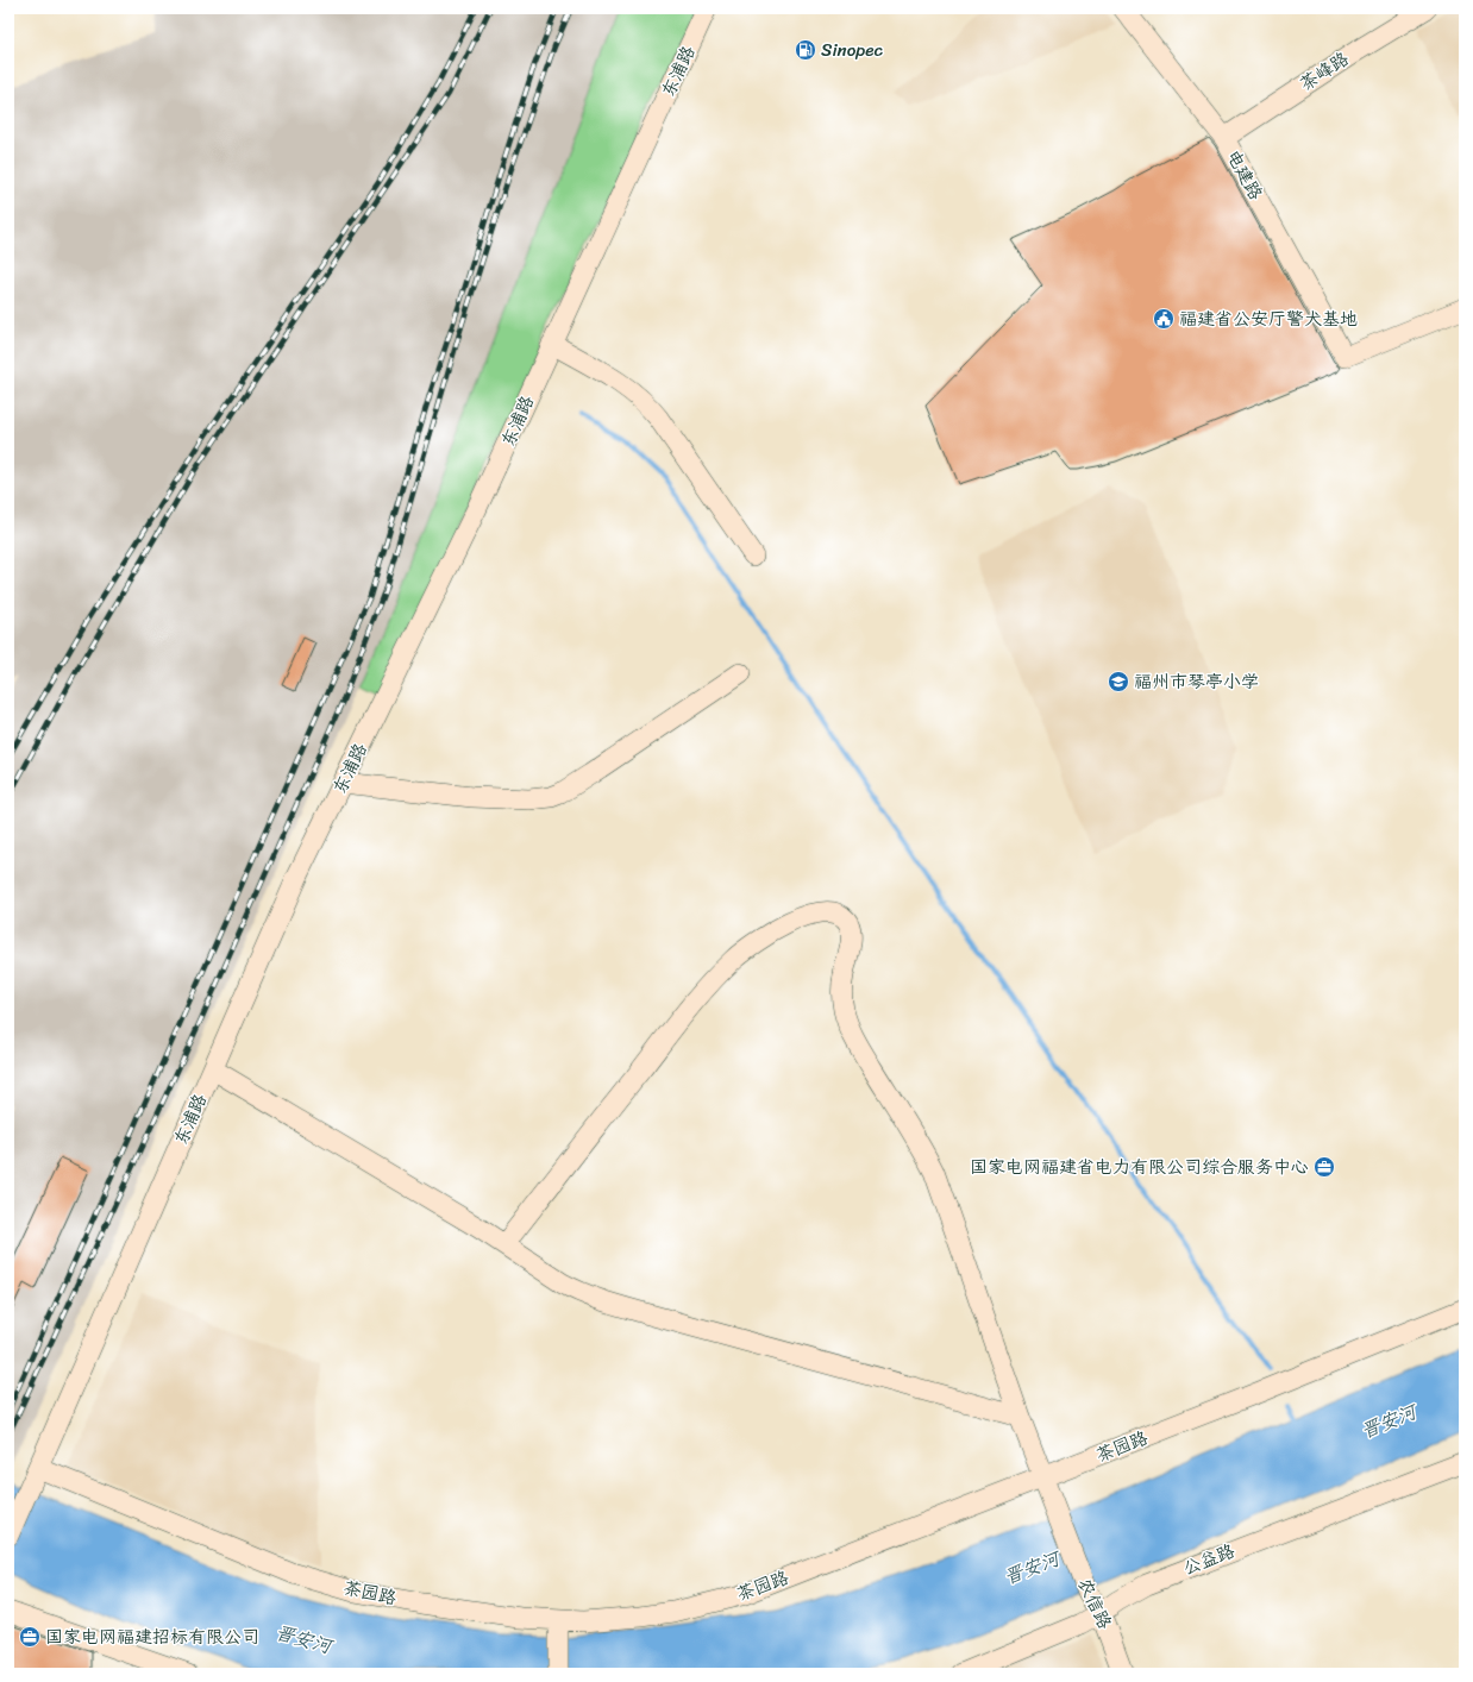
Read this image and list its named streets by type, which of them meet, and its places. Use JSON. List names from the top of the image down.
{
  "streets": {
    "street": [
      "东浦路",
      "茶峰路",
      "电建路",
      "茶园路",
      "公益路",
      "农信路"
    ]
  },
  "crossings": [
    ["东浦路", "茶园路"],
    ["茶峰路", "电建路"],
    ["茶园路", "农信路"],
    ["公益路", "农信路"]
  ],
  "water": ["晋安河"],
  "places": {
    "fuel station": ["Sinopec"],
    "public building": ["福建省公安厅警犬基地"],
    "school or university": ["福州市琴亭小学"],
    "office": ["国家电网福建省电力有限公司综合服务中心", "国家电网福建招标有限公司"]
  }
}
